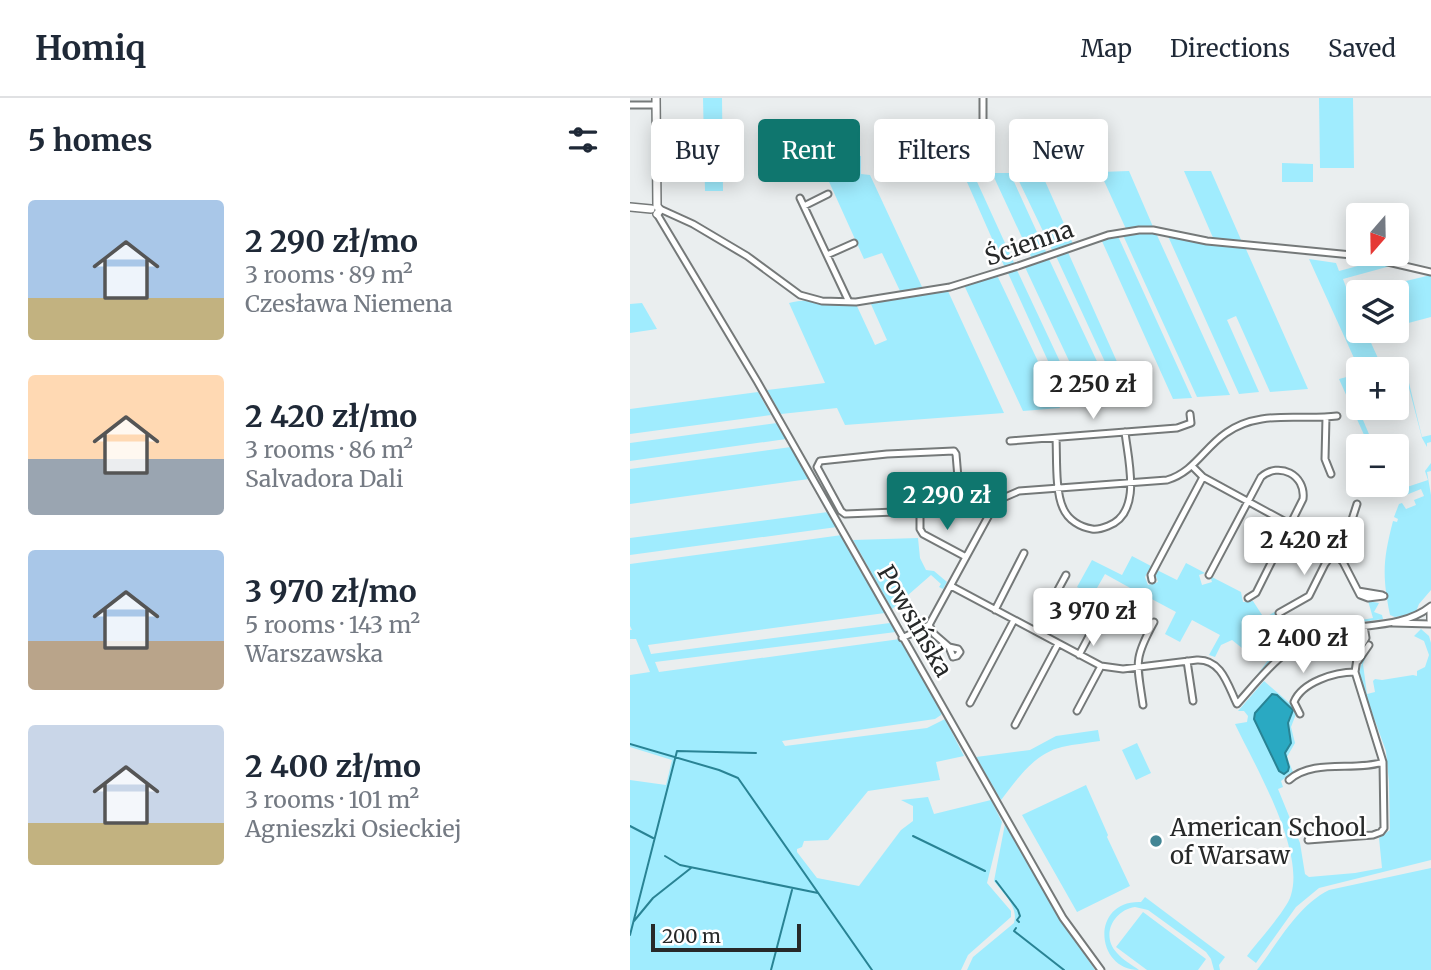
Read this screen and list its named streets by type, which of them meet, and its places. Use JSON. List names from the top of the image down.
{
  "streets": {
    "street": ["Ścienna", "Powsińska"]
  },
  "crossings": [
    ["Ścienna", "Powsińska"]
  ],
  "places": ["American School of Warsaw"],
  "scale_bar": "200 m",
  "north": "bottom",
  "page": {
    "header": "Homiq",
    "nav": ["Map", "Directions", "Saved"],
    "heading": "5 homes",
    "chip": [
      "Buy",
      "Rent",
      "Filters",
      "New"
    ],
    "list": [
      {
        "name": "2 290 zł/mo",
        "note": "3 rooms · 89 m² · Czesława Niemena"
      },
      {
        "name": "2 420 zł/mo",
        "note": "3 rooms · 86 m² · Salvadora Dali"
      },
      {
        "name": "3 970 zł/mo",
        "note": "5 rooms · 143 m² · Warszawska"
      },
      {
        "name": "2 400 zł/mo",
        "note": "3 rooms · 101 m² · Agnieszki Osieckiej"
      }
    ],
    "map_buttons": ["+", "−"],
    "price": [
      "2 250 zł",
      "2 290 zł",
      "2 420 zł",
      "3 970 zł",
      "2 400 zł"
    ],
    "scale": "200 m"
  }
}
